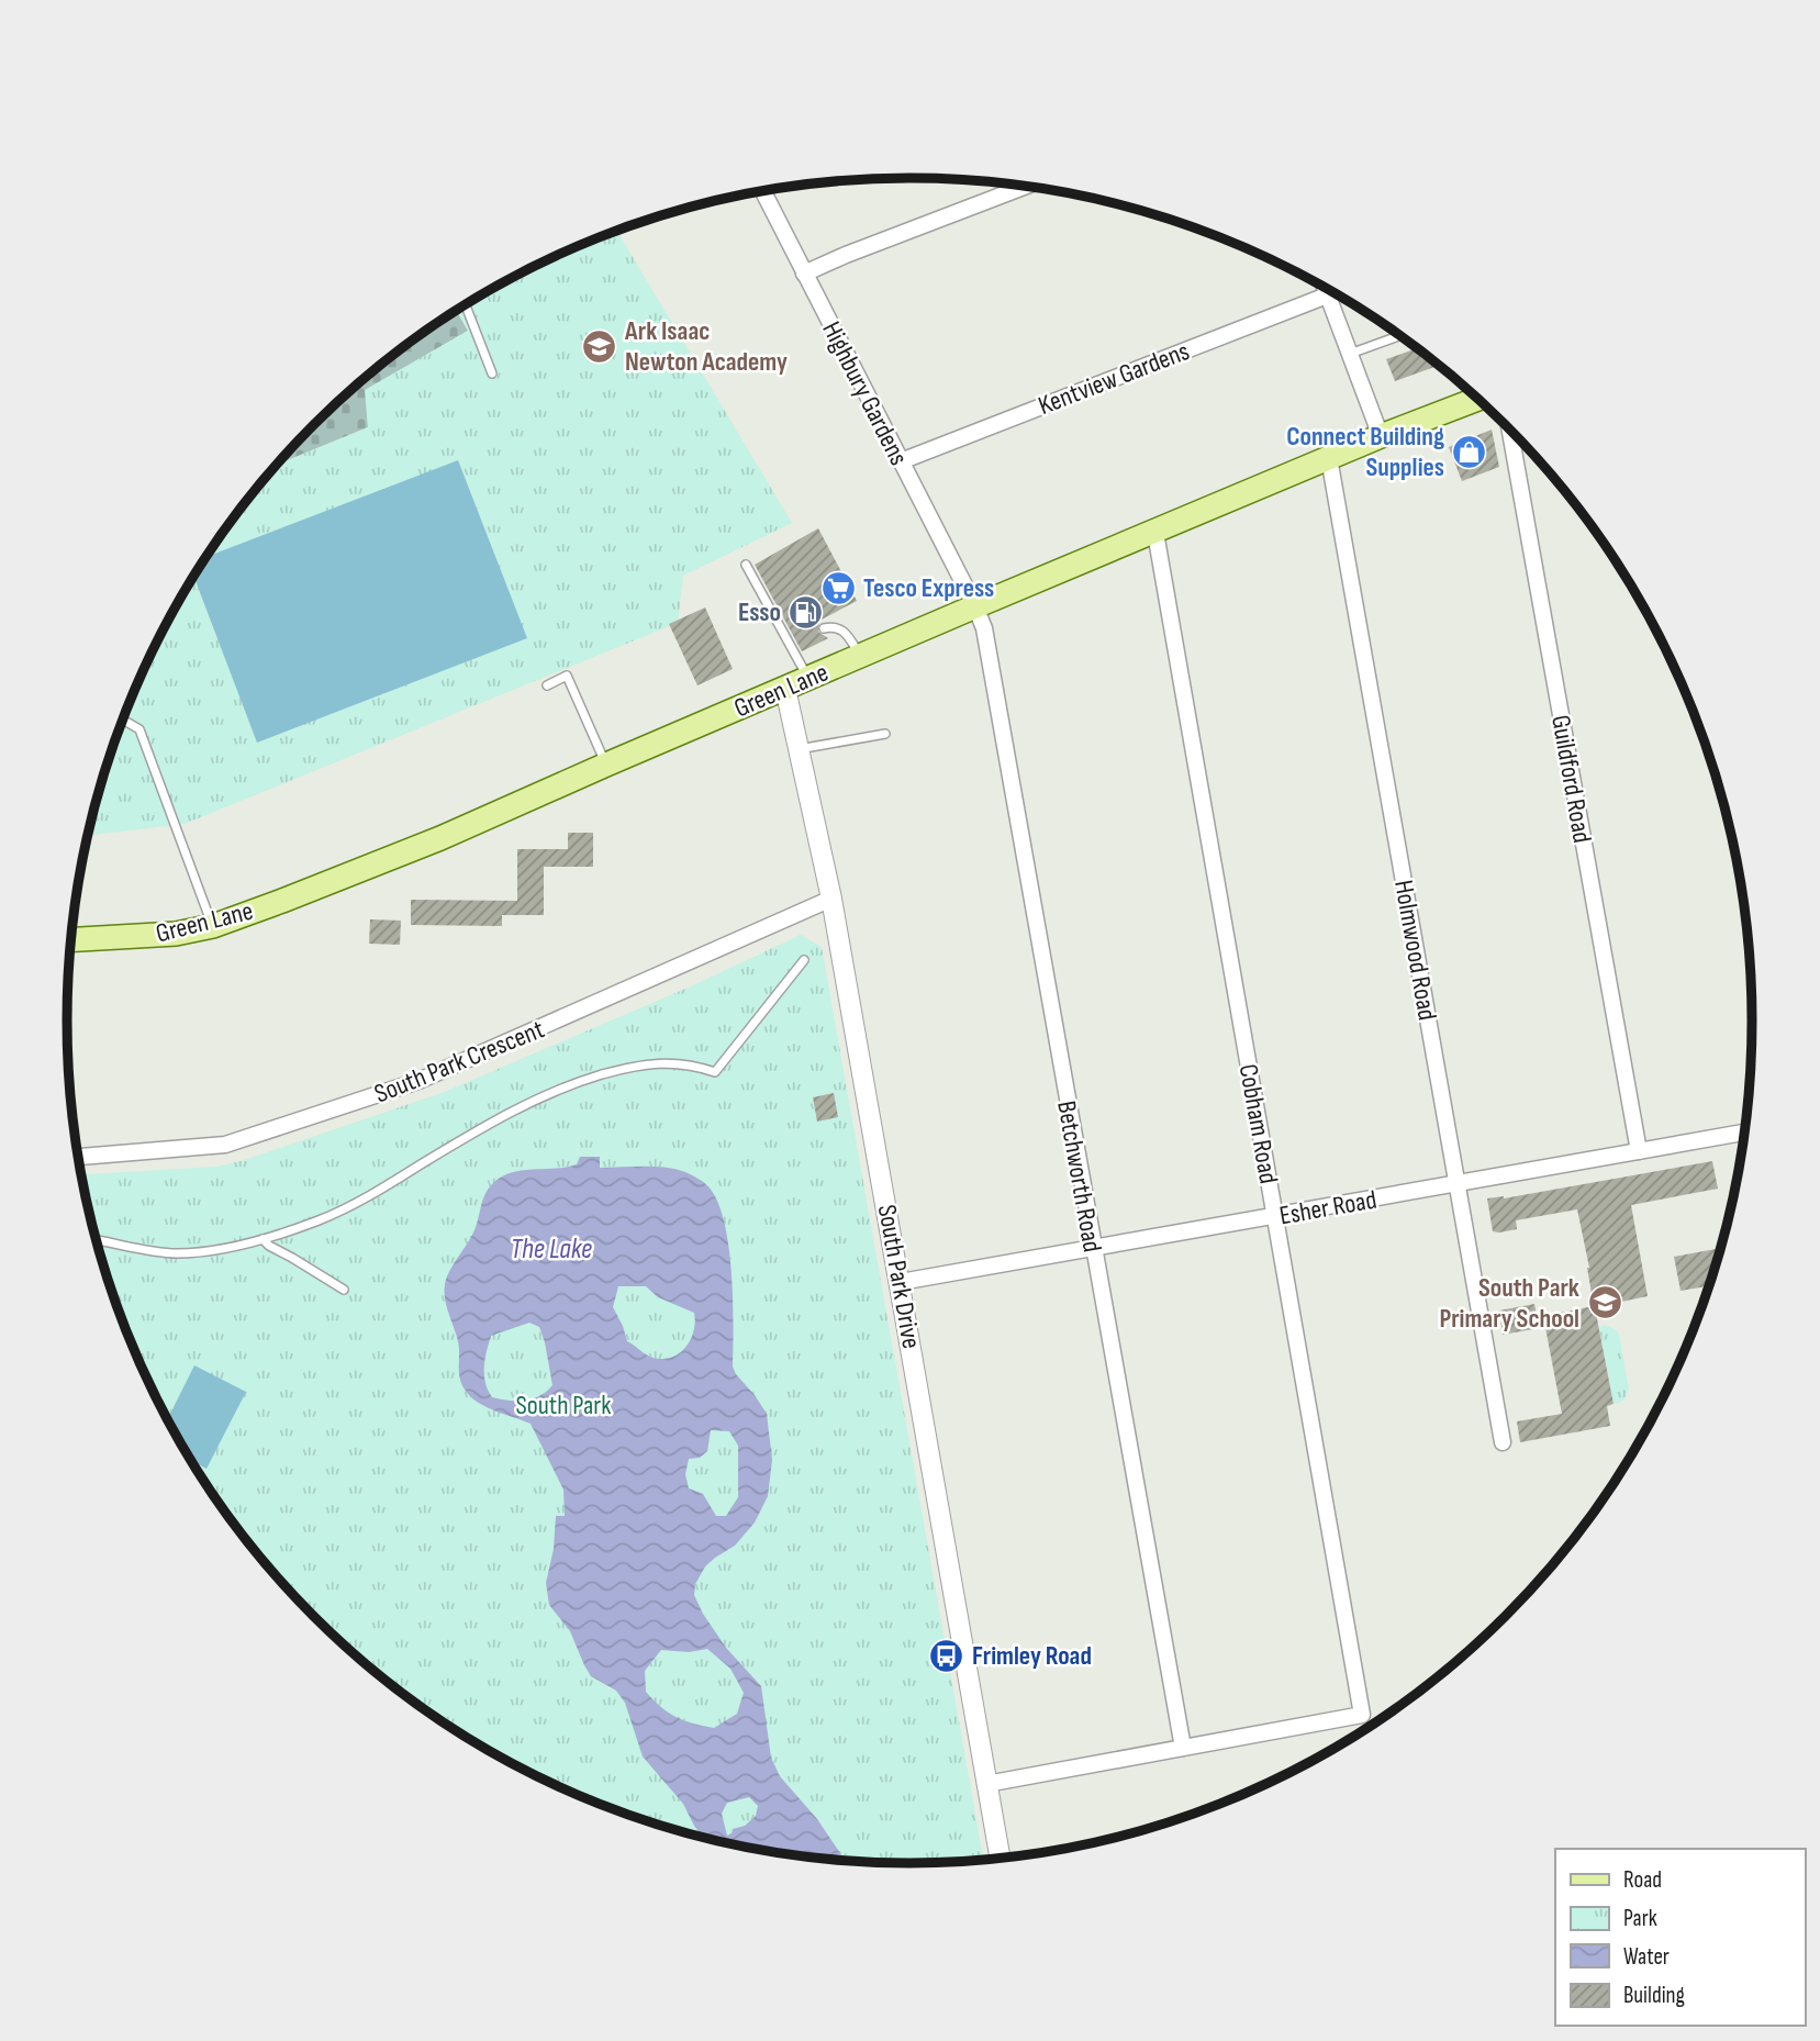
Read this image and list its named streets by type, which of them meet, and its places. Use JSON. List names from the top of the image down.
{
  "streets": {
    "main road": ["Green Lane"],
    "street": [
      "Kentview Gardens",
      "Highbury Gardens",
      "Guildford Road",
      "Holmwood Road",
      "South Park Crescent",
      "Cobham Road",
      "Betchworth Road",
      "Esher Road",
      "South Park Drive"
    ]
  },
  "crossings": [
    ["Kentview Gardens", "Highbury Gardens"],
    ["Highbury Gardens", "Green Lane"],
    ["Highbury Gardens", "Betchworth Road"],
    ["Green Lane", "Holmwood Road"],
    ["Green Lane", "Cobham Road"],
    ["Green Lane", "Betchworth Road"],
    ["Green Lane", "South Park Drive"],
    ["Guildford Road", "Esher Road"],
    ["Holmwood Road", "Esher Road"],
    ["South Park Crescent", "South Park Drive"],
    ["Cobham Road", "Betchworth Road"],
    ["Cobham Road", "Esher Road"],
    ["Betchworth Road", "Esher Road"],
    ["Esher Road", "South Park Drive"]
  ],
  "water": ["The Lake"],
  "parks": ["South Park"],
  "places": {
    "school or university": ["Ark Isaac Newton Academy", "South Park Primary School"],
    "shop": ["Connect Building Supplies"],
    "supermarket": ["Tesco Express"],
    "fuel station": ["Esso"],
    "bus stop": ["Frimley Road"]
  },
  "legend": [
    "Road",
    "Park",
    "Water",
    "Building"
  ]
}
